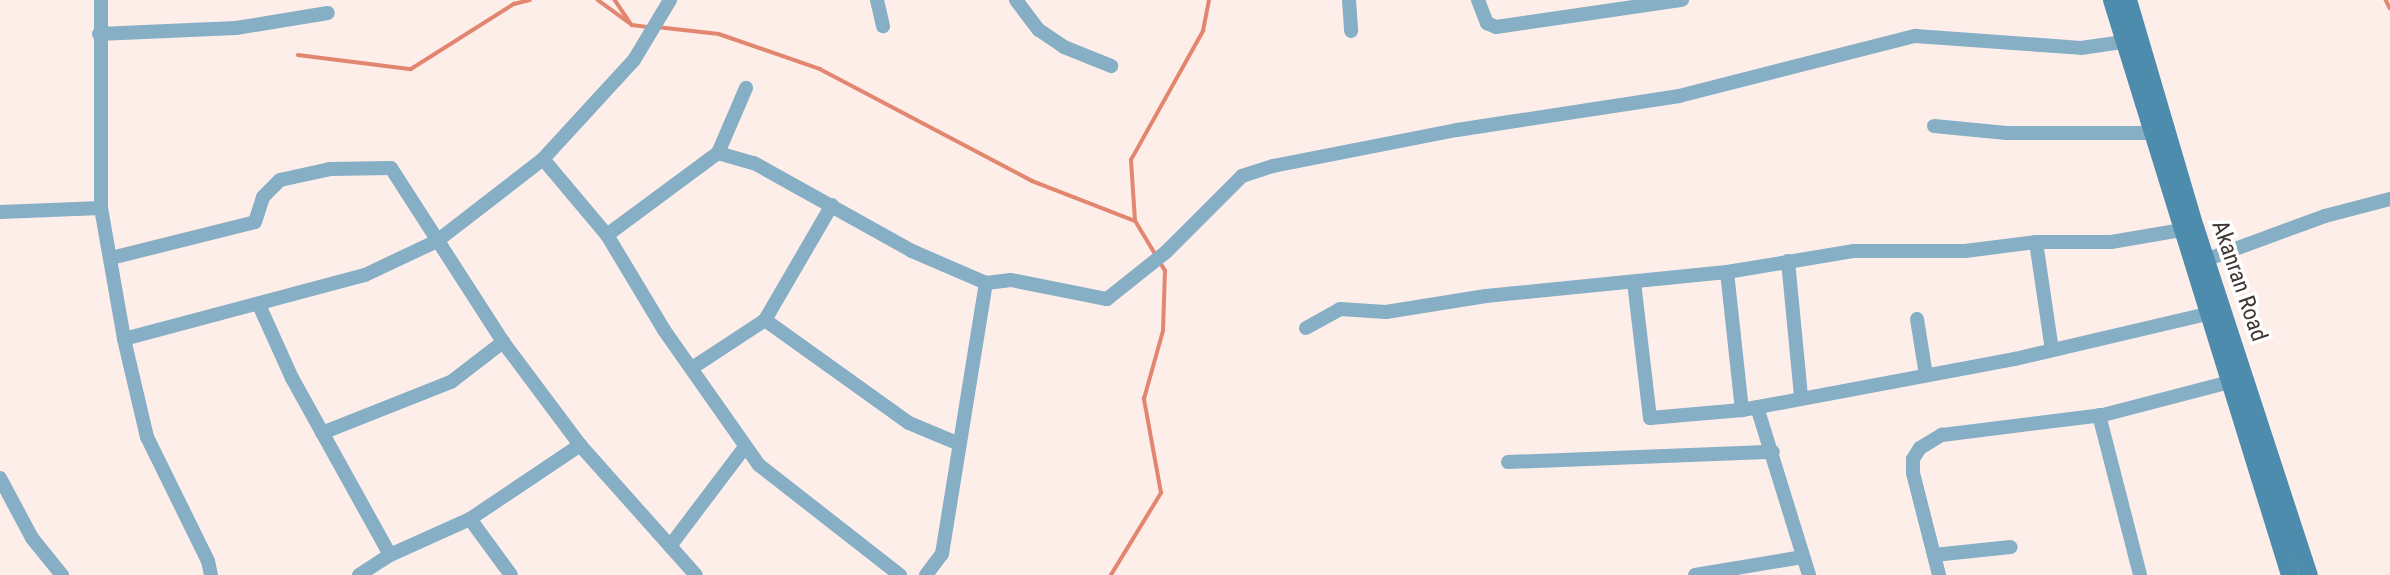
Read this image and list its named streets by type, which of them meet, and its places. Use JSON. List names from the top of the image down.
{
  "streets": {
    "main road": ["Akanran Road"]
  }
}
